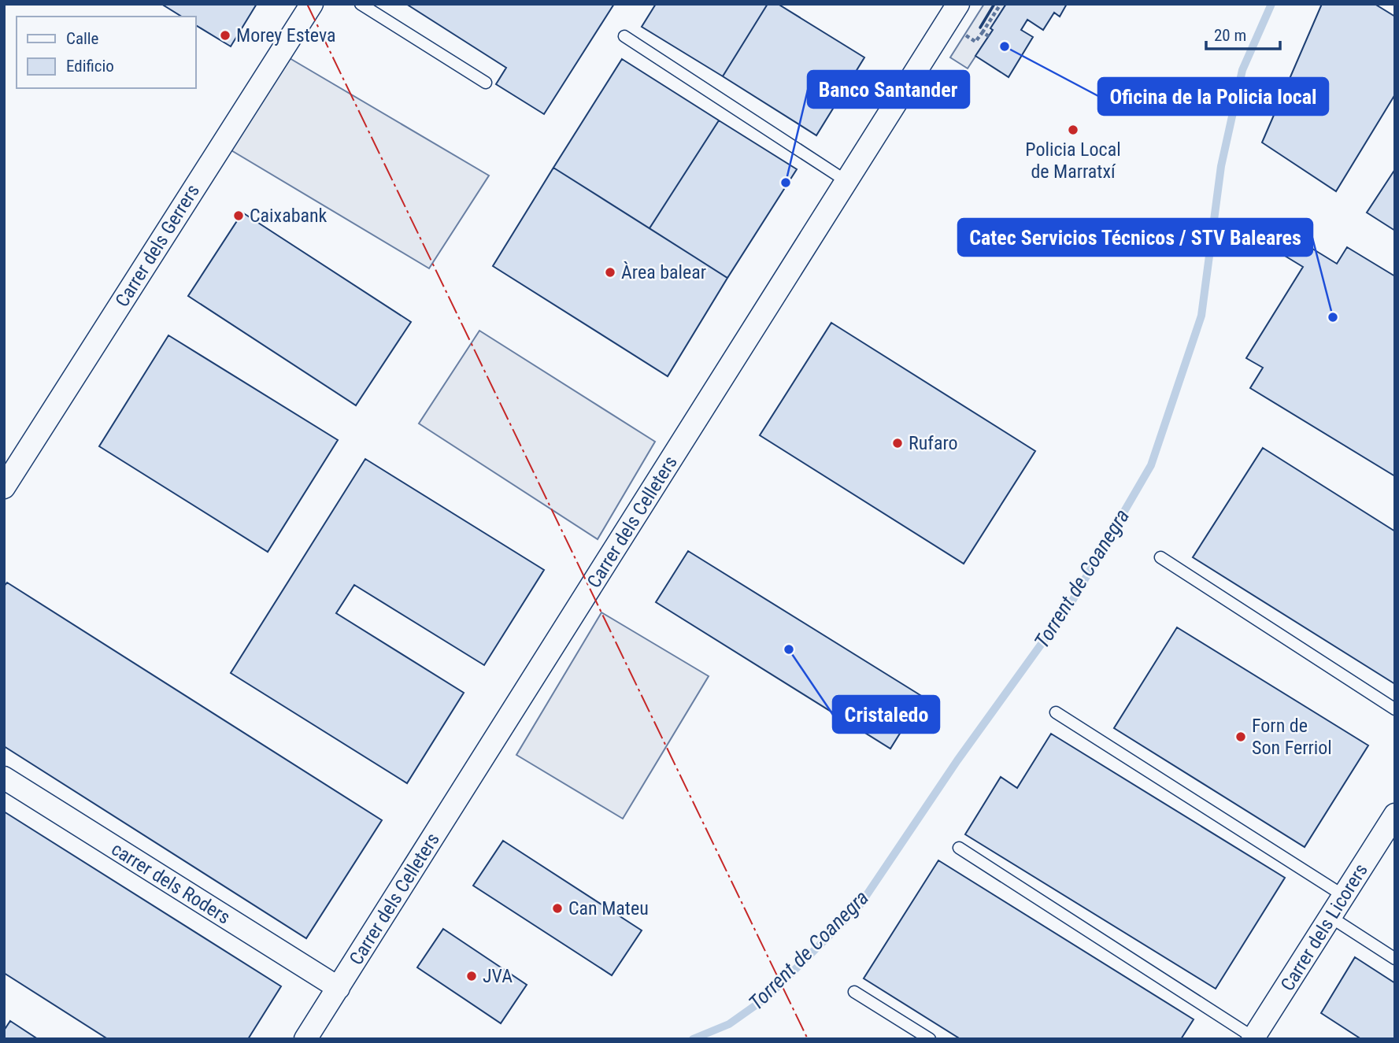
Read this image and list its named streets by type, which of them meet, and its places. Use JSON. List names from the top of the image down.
{
  "streets": {
    "street": [
      "Carrer dels Gerrers",
      "Carrer dels Celleters",
      "carrer dels Roders",
      "Carrer dels Licorers"
    ]
  },
  "crossings": [
    ["Carrer dels Celleters", "carrer dels Roders"]
  ],
  "water": ["Torrent de Coanegra"],
  "places": [
    "Morey Esteva",
    "Oficina de la Policia local",
    "Policia Local de Marratxí",
    "Banco Santander",
    "Caixabank",
    "Àrea balear",
    "Catec Servicios Técnicos / STV Baleares",
    "Rufaro",
    "Cristaledo",
    "Forn de Son Ferriol",
    "Can Mateu",
    "JVA"
  ],
  "legend": ["Calle", "Edificio"],
  "scale_bar": "20 m"
}
